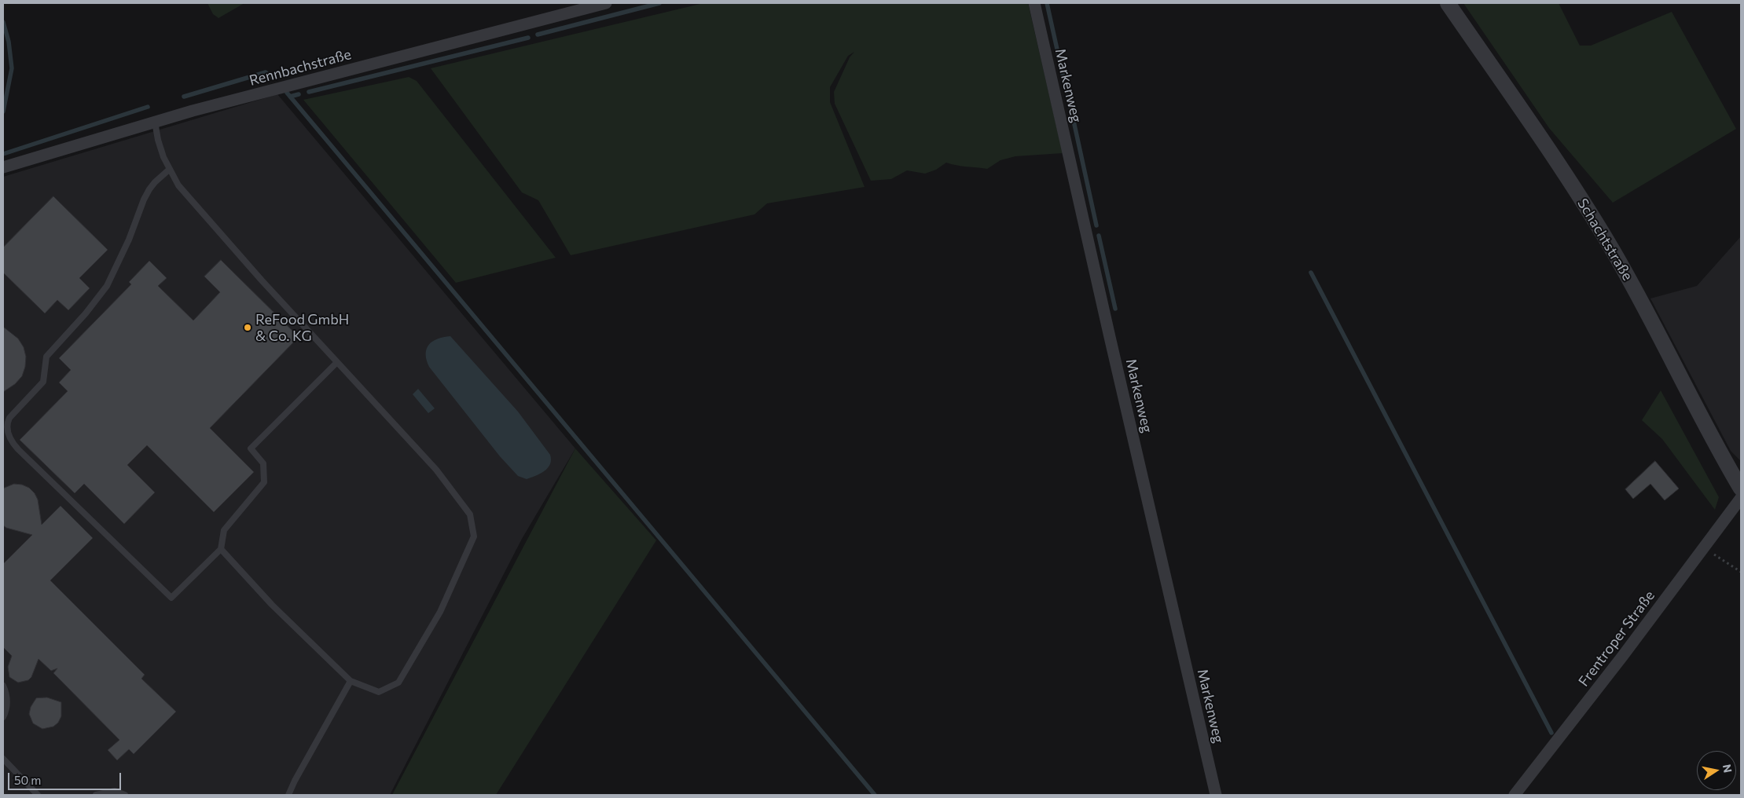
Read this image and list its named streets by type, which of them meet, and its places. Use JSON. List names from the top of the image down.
{
  "streets": {
    "street": [
      "Rennbachstraße",
      "Markenweg",
      "Schachtstraße",
      "Frentroper Straße"
    ]
  },
  "places": ["ReFood GmbH & Co. KG"],
  "scale_bar": "50 m",
  "north": "right"
}
